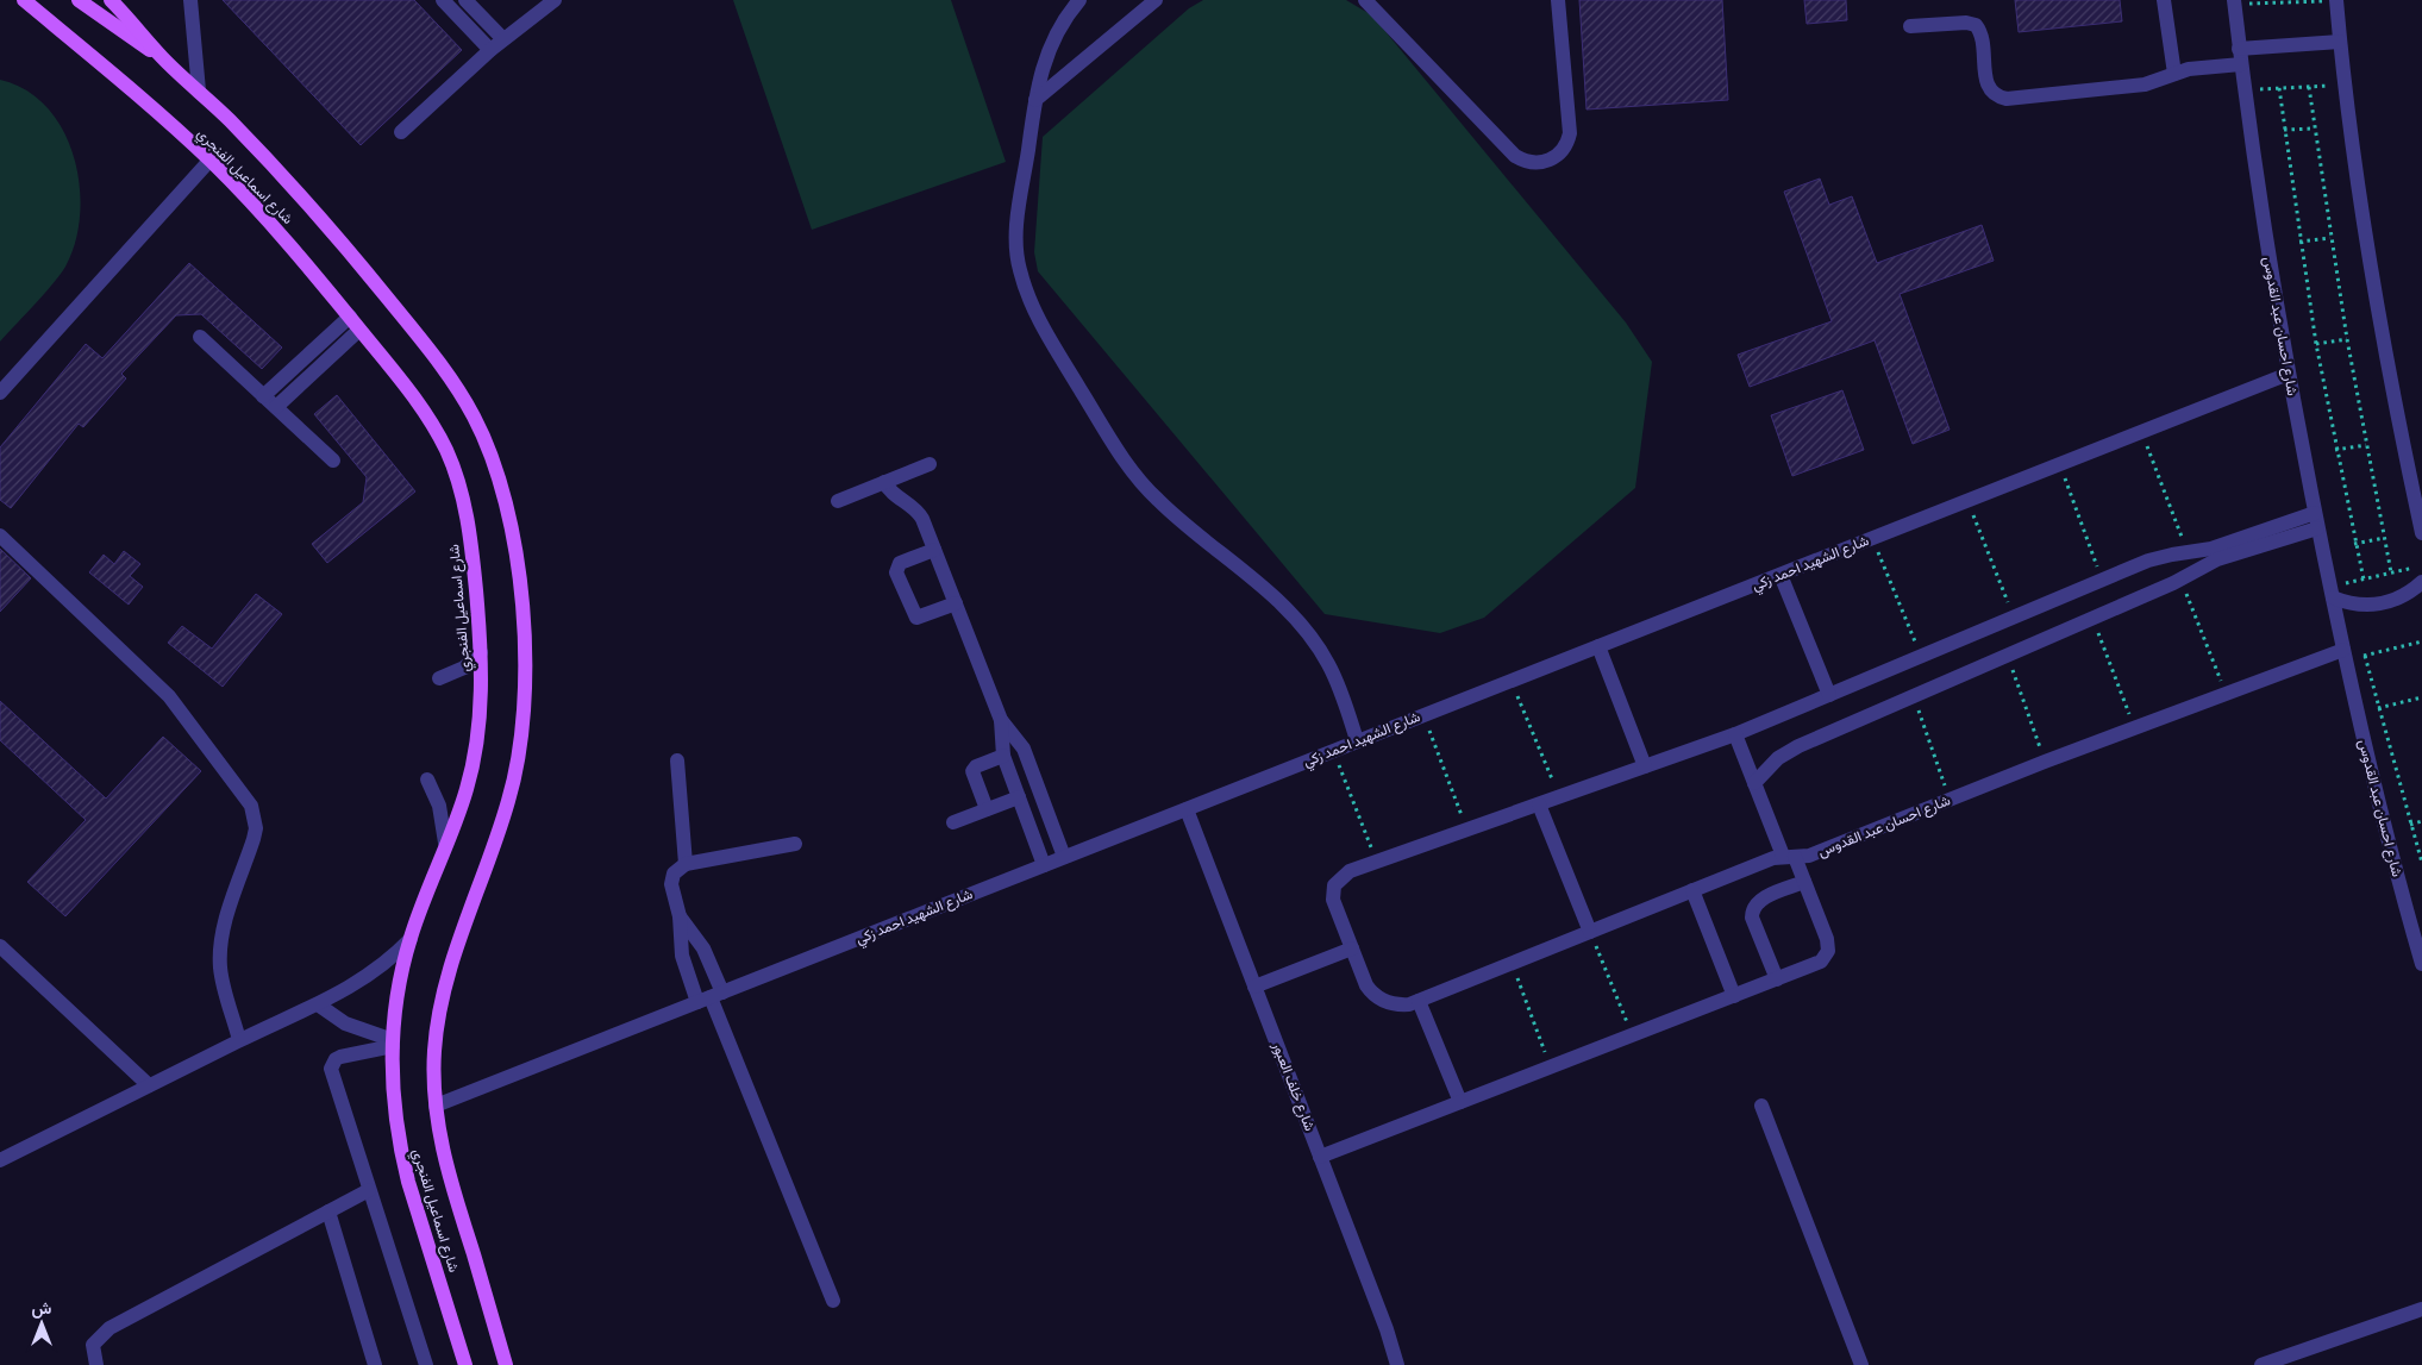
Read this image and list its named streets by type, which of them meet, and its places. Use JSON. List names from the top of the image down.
{
  "streets": {
    "main road": ["شارع اسماعيل الفنجري"],
    "street": ["شارع احسان عبد القدوس", "شارع الشهيد احمد زكي", "شارع خلف العبور"]
  },
  "crossings": [
    ["شارع اسماعيل الفنجري", "شارع الشهيد احمد زكي"],
    ["شارع احسان عبد القدوس", "شارع الشهيد احمد زكي"],
    ["شارع الشهيد احمد زكي", "شارع خلف العبور"]
  ],
  "north": "top"
}
